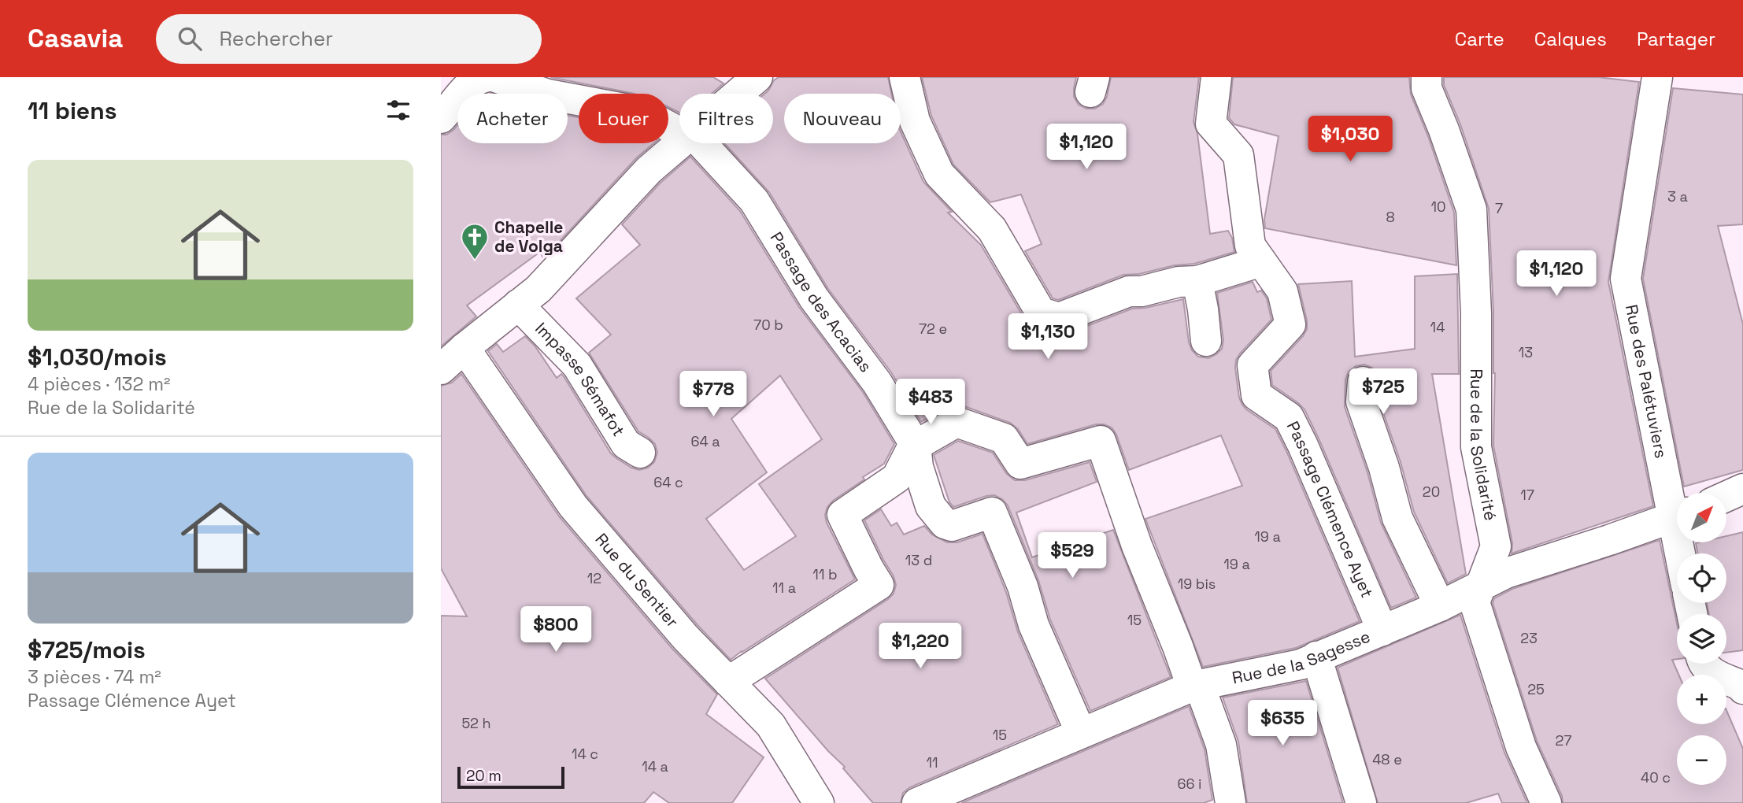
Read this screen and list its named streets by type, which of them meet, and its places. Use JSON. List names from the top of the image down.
{
  "streets": {
    "street": [
      "Passage des Acacias",
      "Impasse Sémafot",
      "Rue des Palétuviers",
      "Rue de la Solidarité",
      "Passage Clémence Ayet",
      "Rue du Sentier",
      "Rue de la Sagesse"
    ]
  },
  "crossings": [
    ["Passage des Acacias", "Rue de la Sagesse"],
    ["Rue de la Solidarité", "Rue de la Sagesse"],
    ["Passage Clémence Ayet", "Rue de la Sagesse"]
  ],
  "places": {
    "church": ["Chapelle de Volga"]
  },
  "house_numbers": [
    "3 a",
    "10",
    "7",
    "8",
    "70 b",
    "14",
    "72 e",
    "13",
    "64 a",
    "64 c",
    "20",
    "17",
    "19 a",
    "13 d",
    "19 a",
    "11 b",
    "12",
    "19 bis",
    "11 a",
    "15",
    "23",
    "25",
    "52 h",
    "15",
    "27",
    "14 c",
    "48 e",
    "11",
    "14 a",
    "40 c",
    "66 i"
  ],
  "scale_bar": "20 m",
  "north": "top right",
  "page": {
    "header": "Casavia",
    "search": "Rechercher",
    "nav": ["Carte", "Calques", "Partager"],
    "heading": "11 biens",
    "chip": [
      "Acheter",
      "Louer",
      "Filtres",
      "Nouveau"
    ],
    "price": [
      "$1,030",
      "$1,120",
      "$1,120",
      "$1,130",
      "$725",
      "$778",
      "$483",
      "$529",
      "$800",
      "$1,220",
      "$635"
    ],
    "list": [
      {
        "name": "$1,030/mois",
        "note": "4 pièces · 132 m² · Rue de la Solidarité"
      },
      {
        "name": "$725/mois",
        "note": "3 pièces · 74 m² · Passage Clémence Ayet"
      }
    ],
    "map_buttons": ["+", "−"],
    "scale": "20 m"
  }
}
